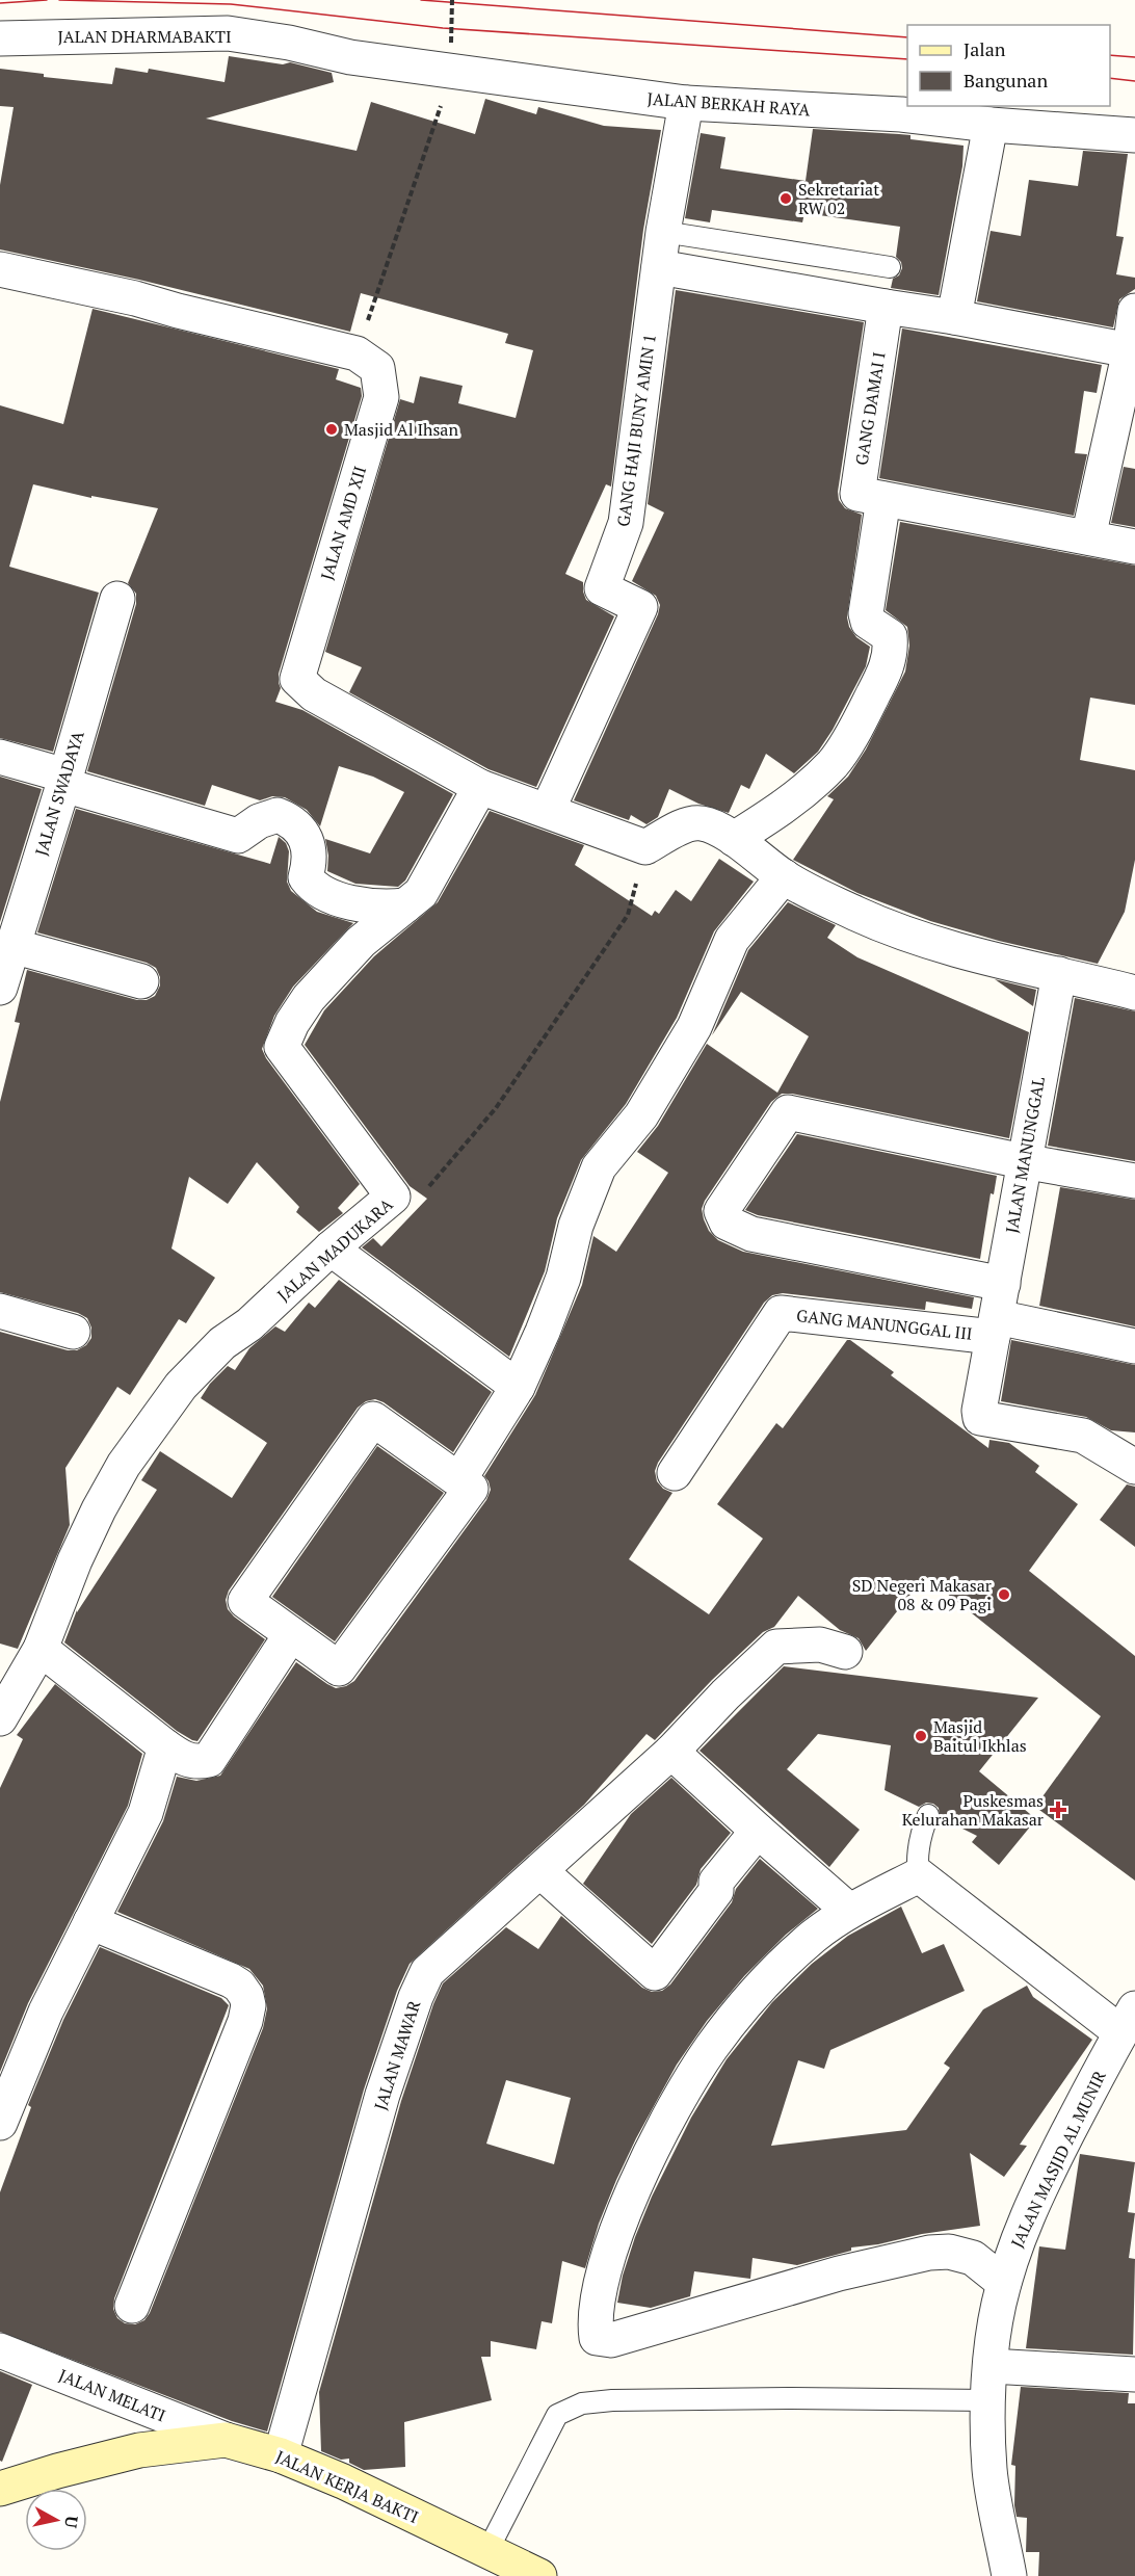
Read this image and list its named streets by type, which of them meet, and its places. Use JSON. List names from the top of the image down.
{
  "streets": {
    "street": [
      "JALAN DHARMABAKTI",
      "JALAN BERKAH RAYA",
      "GANG DAMAI I",
      "GANG HAJI BUNY AMIN 1",
      "JALAN AMD XII",
      "JALAN SWADAYA",
      "JALAN MANUNGGAL",
      "JALAN MADUKARA",
      "GANG MANUNGGAL III",
      "JALAN MAWAR",
      "JALAN MASJID AL MUNIR",
      "JALAN MELATI",
      "JALAN KERJA BAKTI"
    ]
  },
  "crossings": [
    ["JALAN DHARMABAKTI", "JALAN BERKAH RAYA"],
    ["GANG HAJI BUNY AMIN 1", "JALAN AMD XII"],
    ["JALAN AMD XII", "JALAN MADUKARA"],
    ["JALAN MANUNGGAL", "GANG MANUNGGAL III"],
    ["JALAN MAWAR", "JALAN KERJA BAKTI"],
    ["JALAN MELATI", "JALAN KERJA BAKTI"]
  ],
  "places": {
    "other": [
      "Sekretariat RW 02",
      "Masjid Al Ihsan",
      "SD Negeri Makasar 08 & 09 Pagi",
      "Masjid Baitul Ikhlas"
    ],
    "health": ["Puskesmas Kelurahan Makasar"]
  },
  "legend": ["Jalan", "Bangunan"],
  "north": "right"
}
